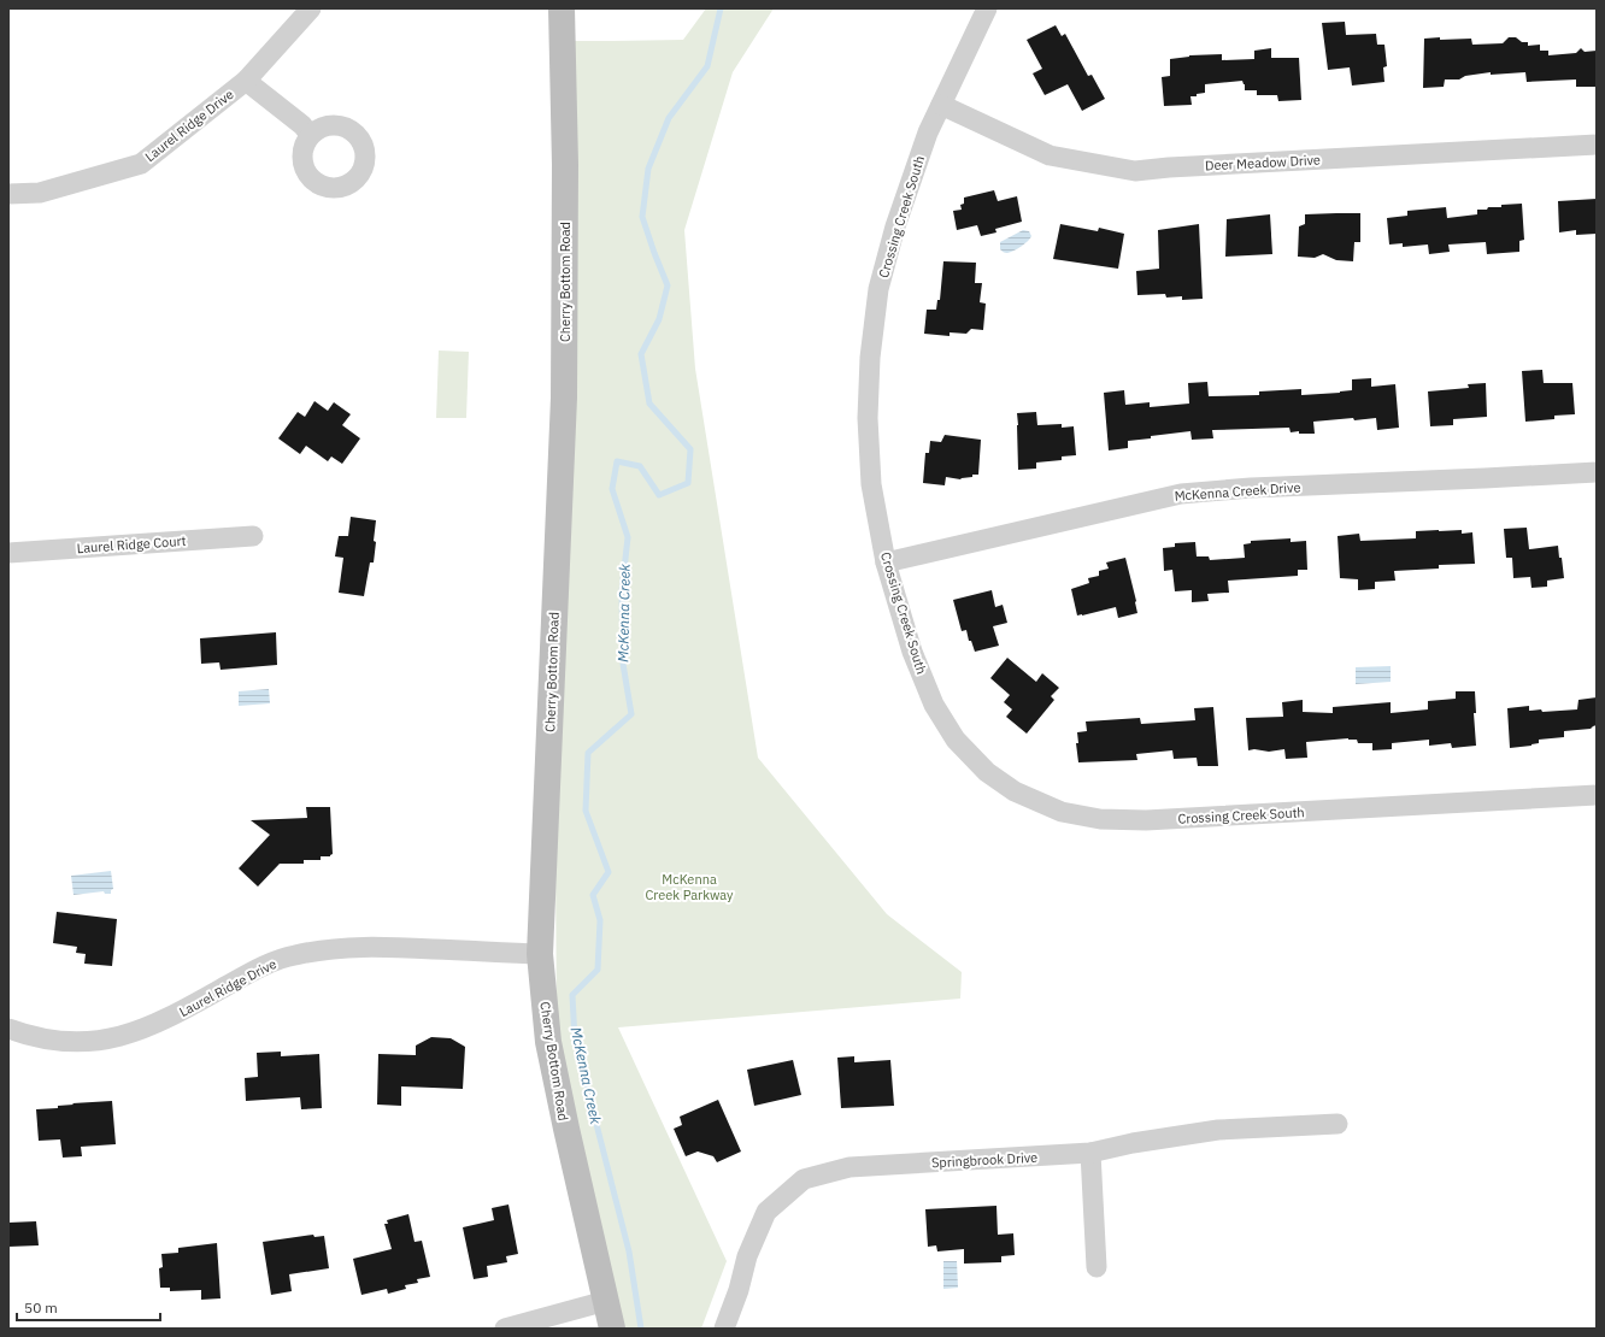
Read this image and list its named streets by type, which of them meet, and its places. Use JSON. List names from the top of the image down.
{
  "streets": {
    "main road": ["Cherry Bottom Road"],
    "street": [
      "Laurel Ridge Drive",
      "Deer Meadow Drive",
      "Crossing Creek South",
      "McKenna Creek Drive",
      "Laurel Ridge Court",
      "Springbrook Drive"
    ]
  },
  "crossings": [
    ["Laurel Ridge Drive", "Cherry Bottom Road"],
    ["Deer Meadow Drive", "Crossing Creek South"],
    ["Crossing Creek South", "McKenna Creek Drive"]
  ],
  "water": ["McKenna Creek"],
  "parks": ["McKenna Creek Parkway"],
  "scale_bar": "50 m"
}
